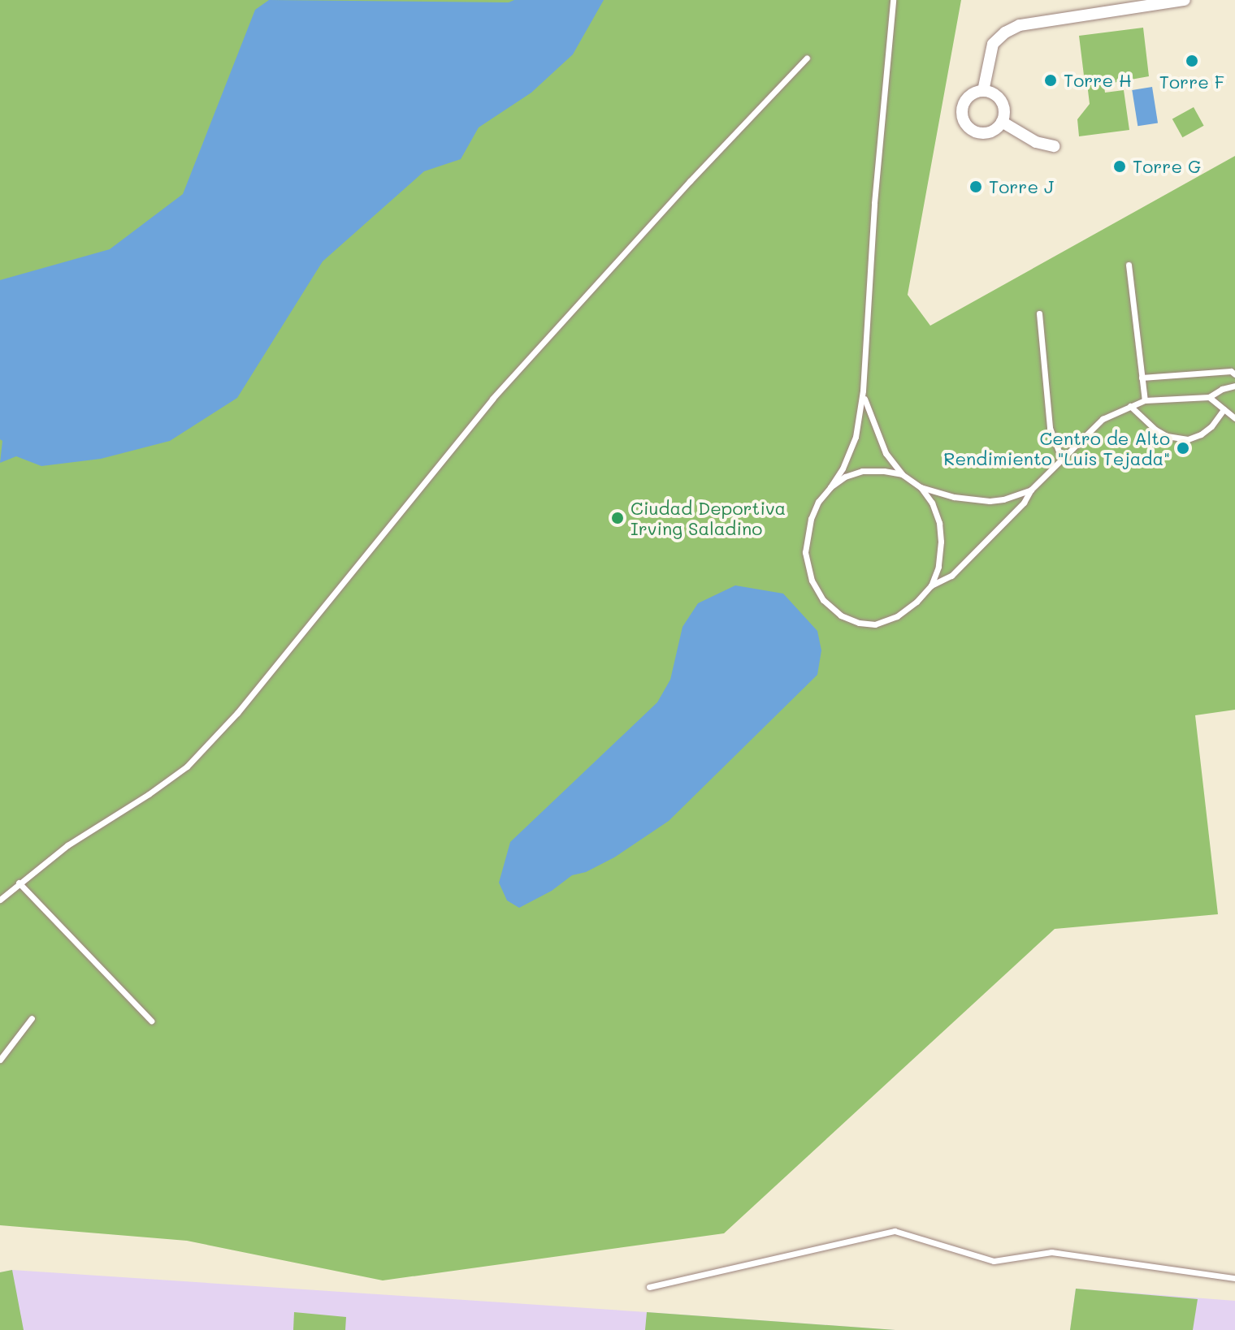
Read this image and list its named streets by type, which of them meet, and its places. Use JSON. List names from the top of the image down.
{
  "places": [
    "Torre F",
    "Torre H",
    "Torre G",
    "Torre J",
    "Centro de Alto Rendimiento \"Luis Tejada\"",
    "Ciudad Deportiva Irving Saladino"
  ]
}
